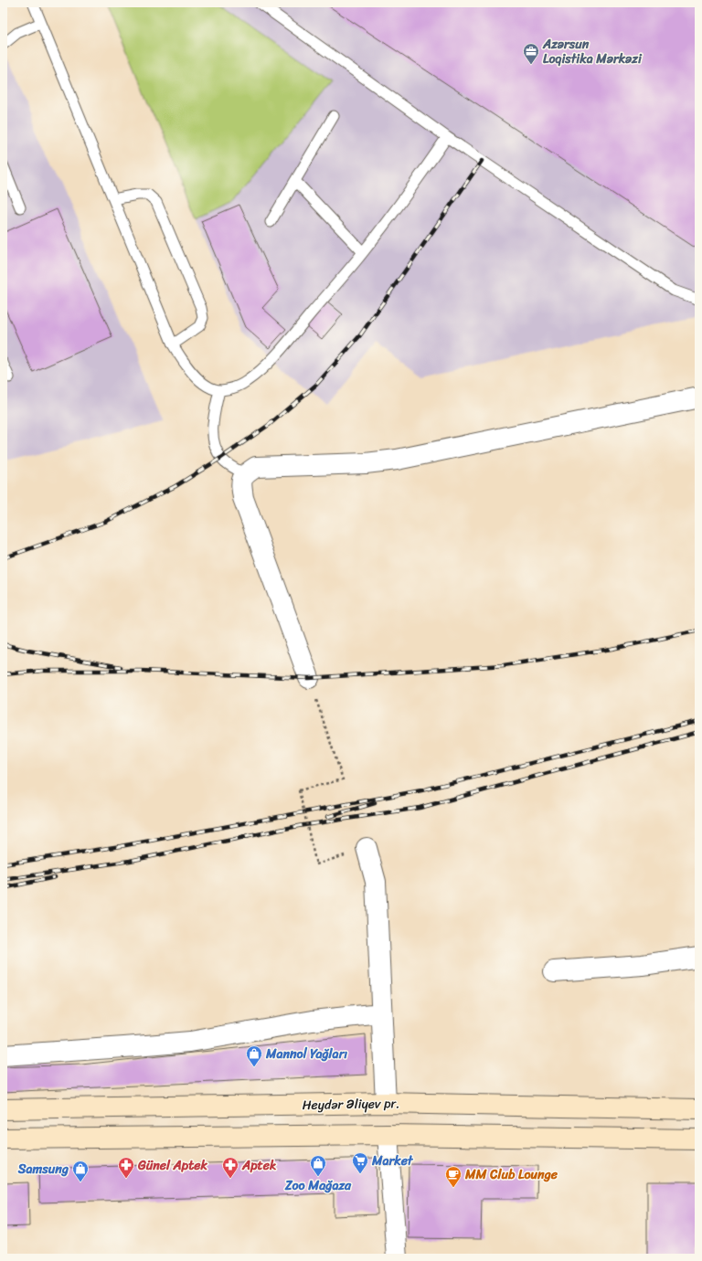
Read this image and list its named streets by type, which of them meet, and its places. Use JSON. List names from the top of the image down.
{
  "streets": {
    "main road": ["Heydər Əliyev pr."]
  },
  "places": {
    "office": ["Azərsun Loqistika Mərkəzi"],
    "shop": ["Mannol Yağları", "Zoo Mağaza", "Samsung"],
    "supermarket": ["Market"],
    "pharmacy": ["Günel Aptek", "Aptek"],
    "cafe": ["MM Club Lounge"]
  }
}
